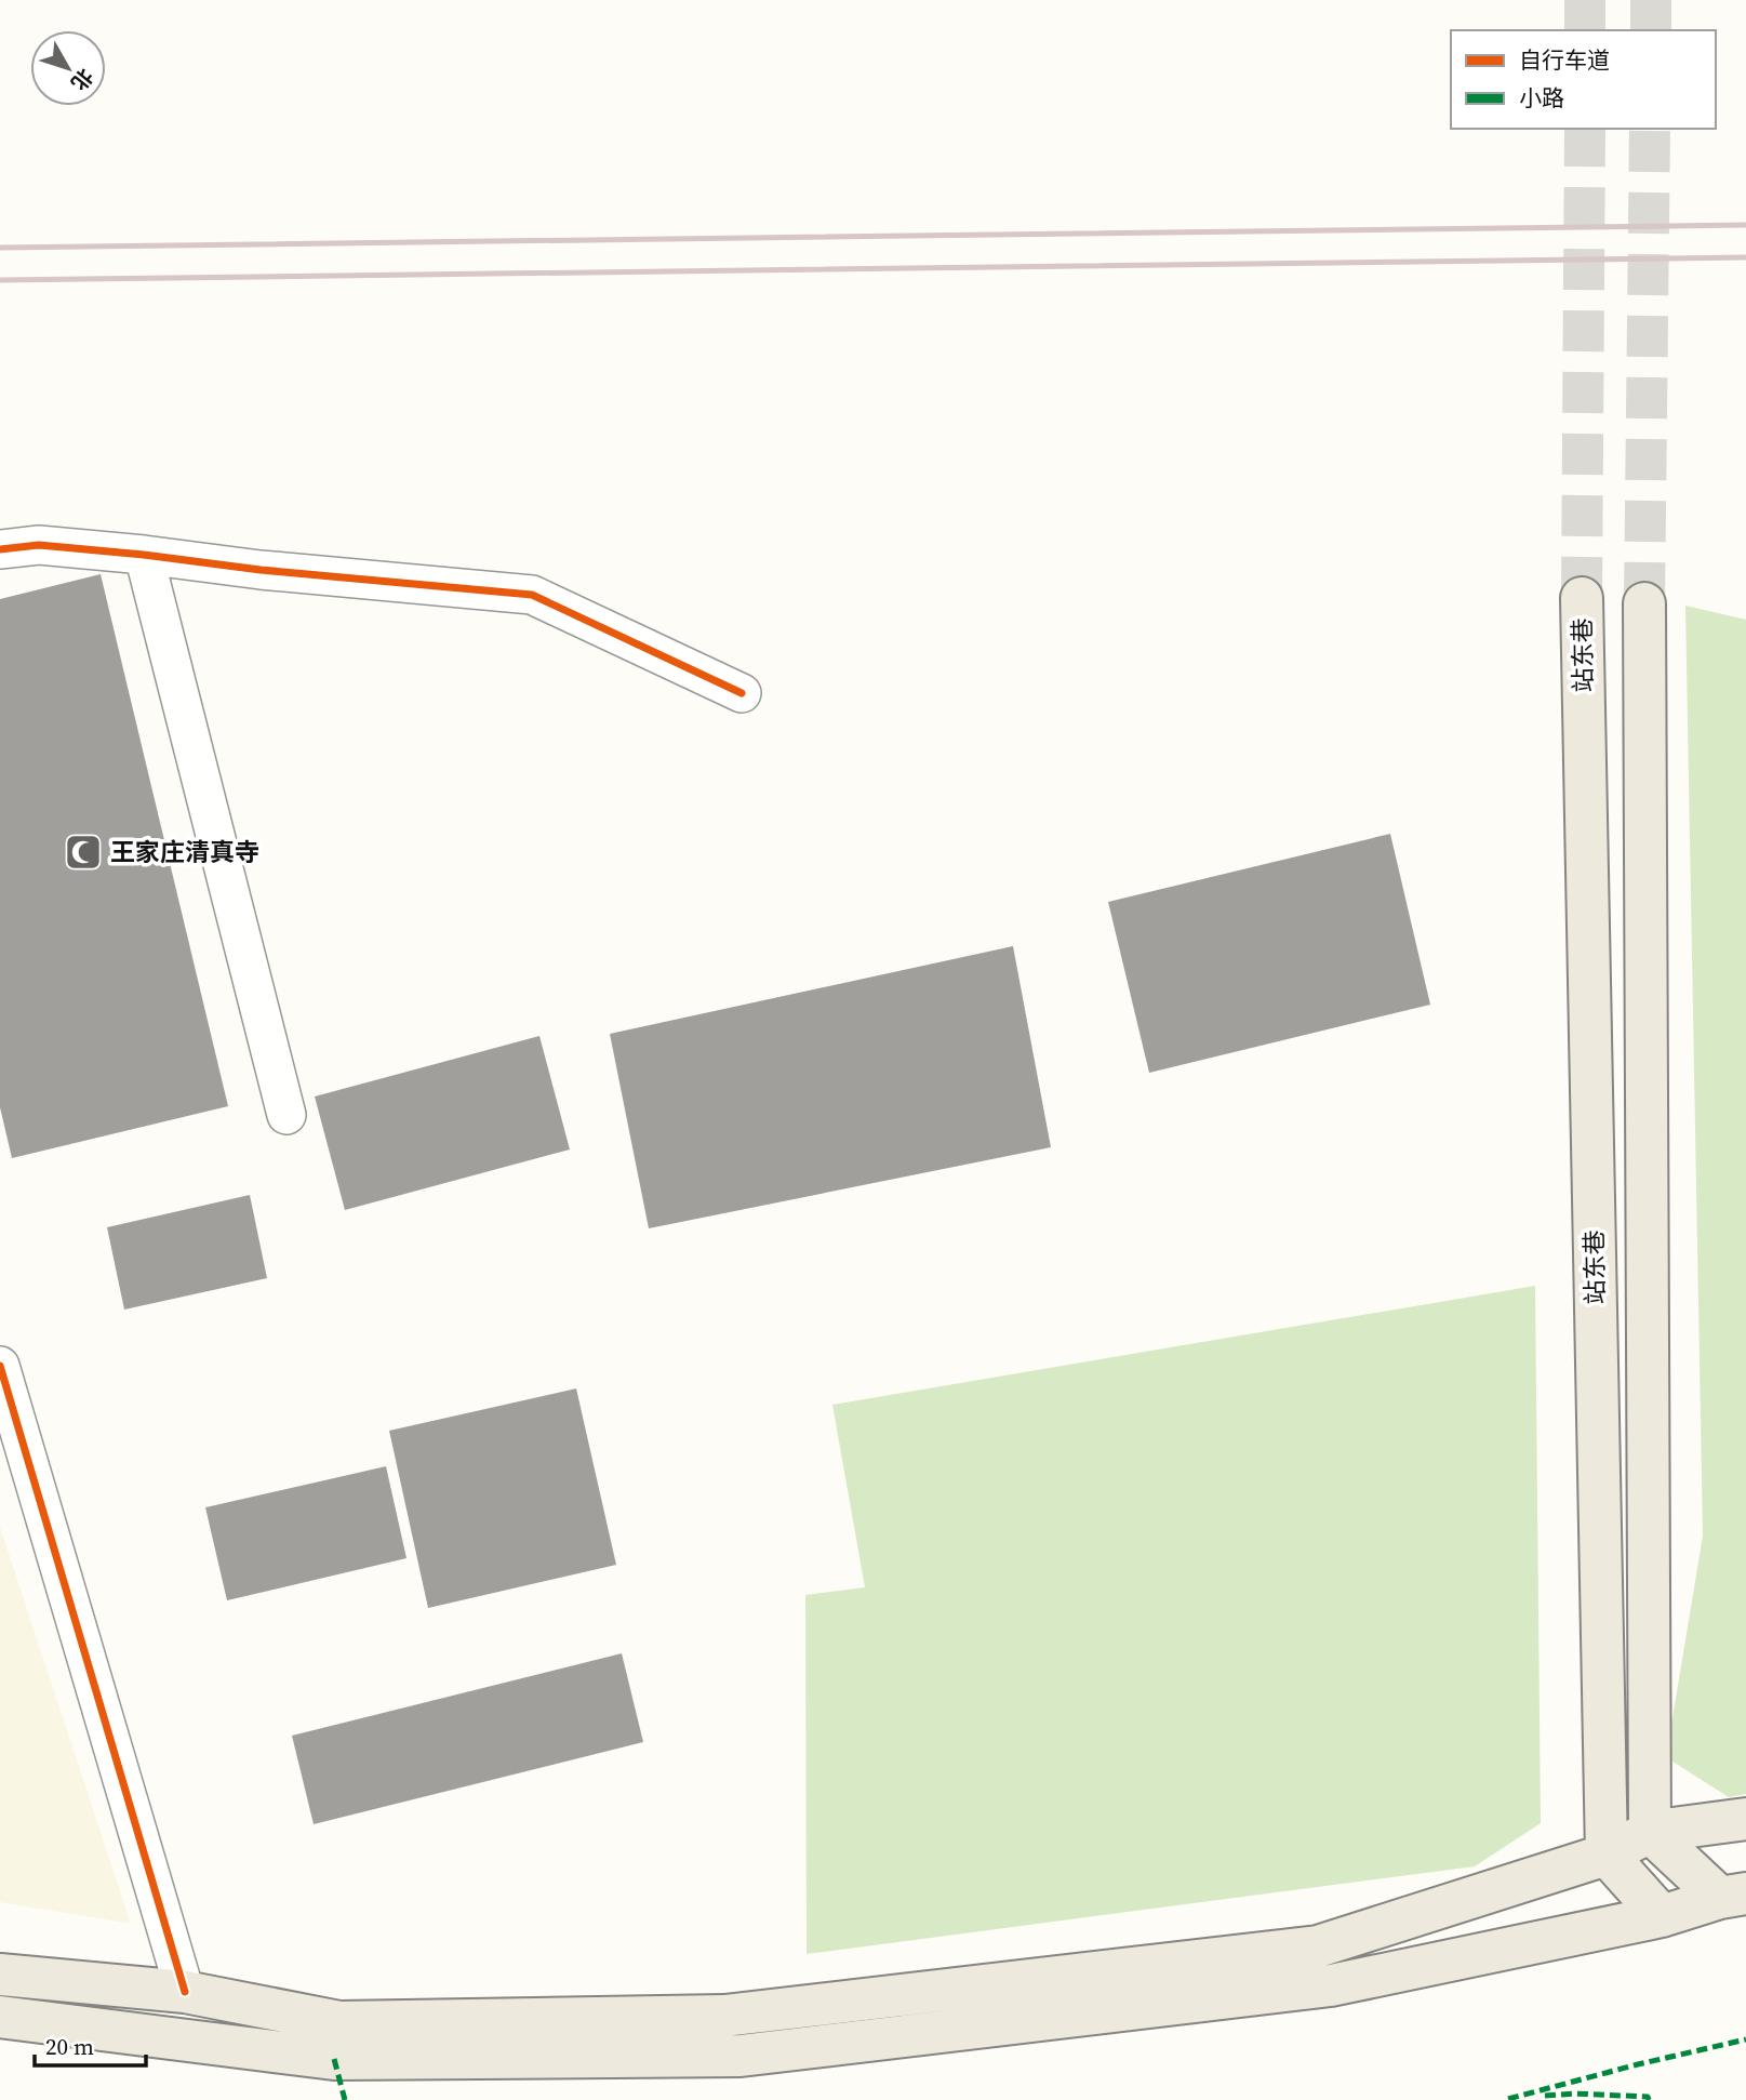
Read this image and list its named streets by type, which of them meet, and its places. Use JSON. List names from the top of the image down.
{
  "streets": {
    "main road": ["站东巷"]
  },
  "places": {
    "mosque": ["王家庄清真寺"]
  },
  "legend": ["自行车道", "小路"],
  "scale_bar": "20 m",
  "north": "bottom right"
}
